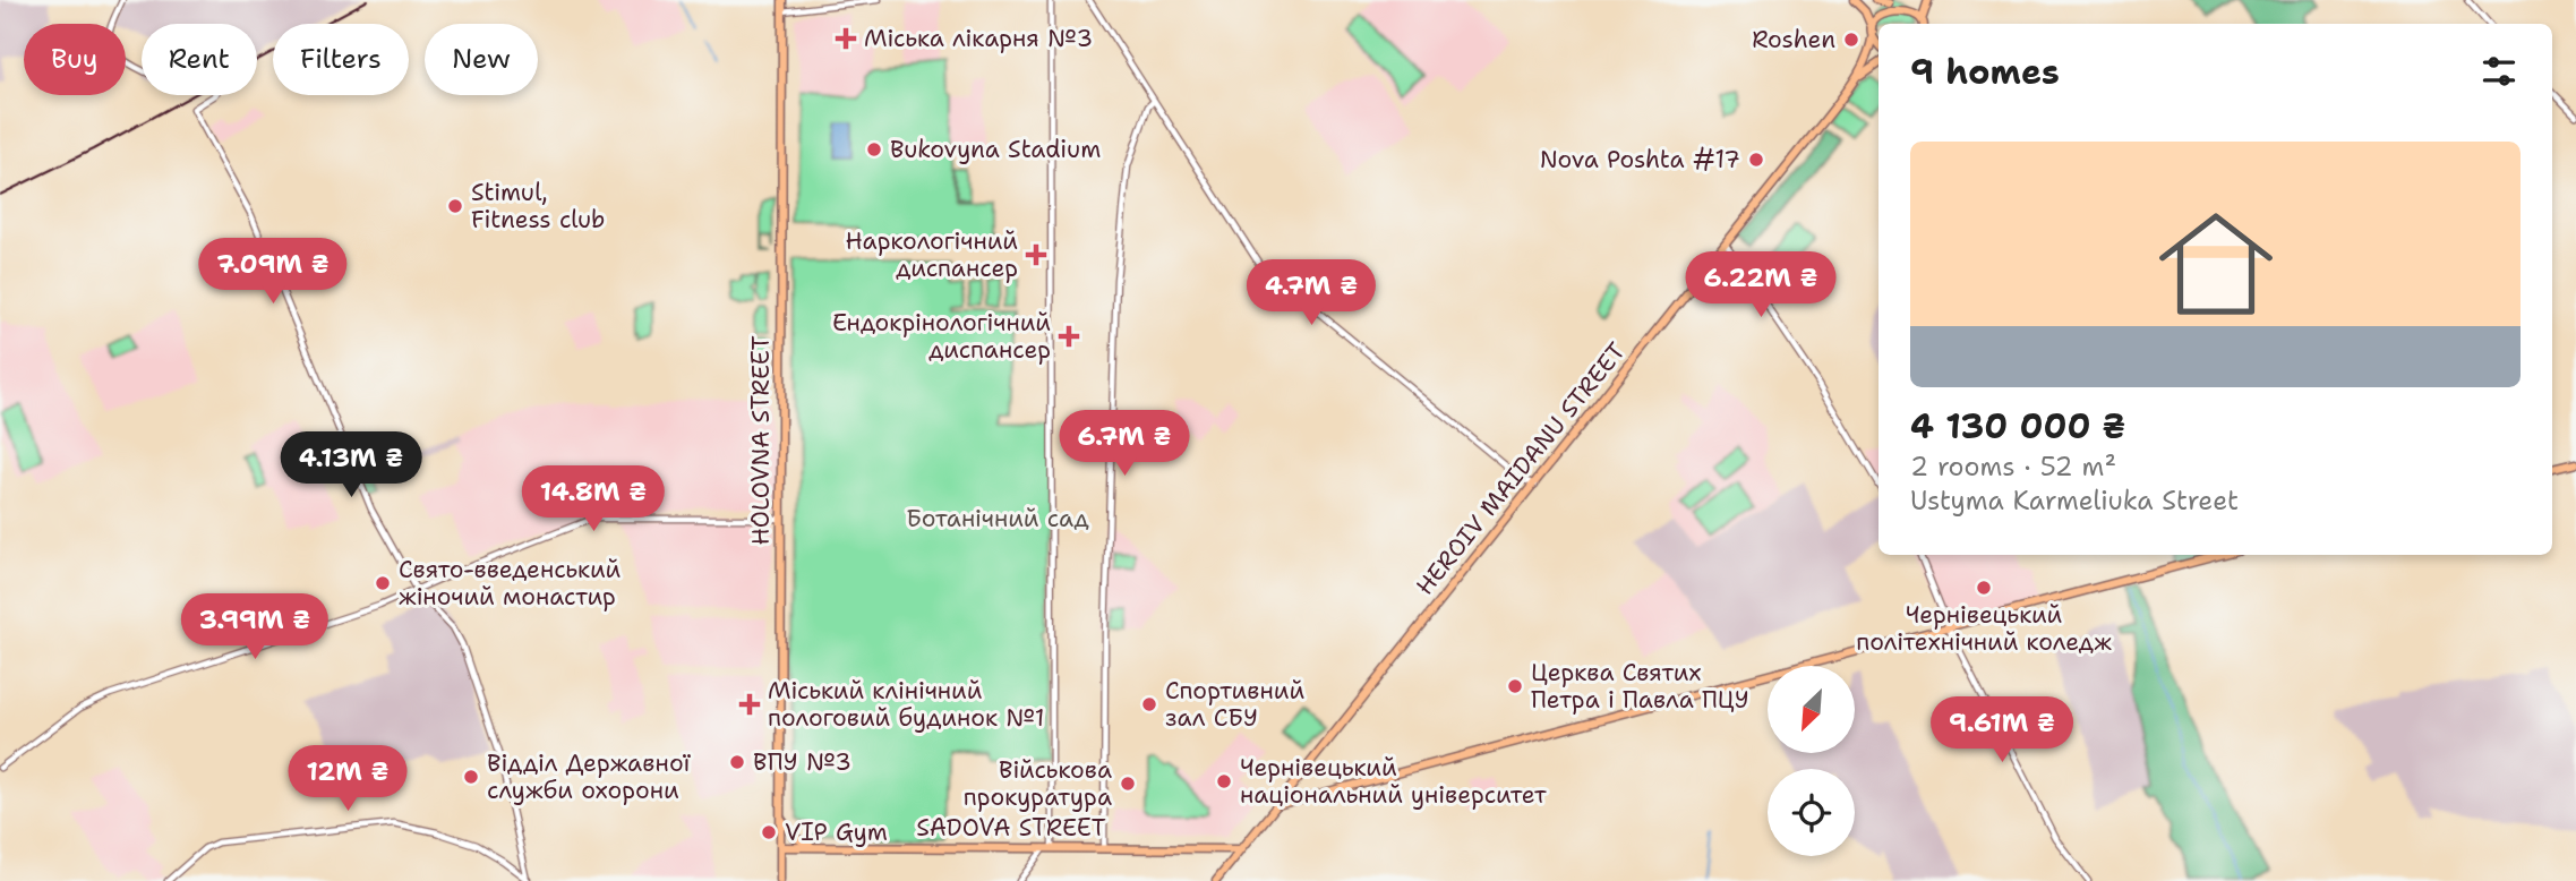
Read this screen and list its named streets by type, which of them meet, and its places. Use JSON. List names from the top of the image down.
{
  "streets": {
    "main road": ["HOLOVNA STREET", "HEROIV MAIDANU STREET", "SADOVA STREET"]
  },
  "crossings": [
    ["HOLOVNA STREET", "SADOVA STREET"],
    ["HEROIV MAIDANU STREET", "SADOVA STREET"]
  ],
  "parks": ["Ботанічний сад"],
  "places": {
    "health": [
      "Міська лікарня №3",
      "Наркологічний диспансер",
      "Ендокрінологічний диспансер",
      "Міський клінічний пологовий будинок №1"
    ],
    "other": [
      "Roshen",
      "Bukovyna Stadium",
      "Nova Poshta #17",
      "Stimul, Fitness club",
      "Свято-введенський жіночий монастир",
      "Чернівецький політехнічний коледж",
      "Церква Святих Петра і Павла ПЦУ",
      "Спортивний зал СБУ",
      "ВПУ №3",
      "Відділ Державної служби охорони",
      "Чернівецький національний університет",
      "Військова прокуратура",
      "VIP Gym"
    ]
  },
  "north": "bottom left",
  "page": {
    "chip": [
      "Buy",
      "Rent",
      "Filters",
      "New"
    ],
    "heading": "9 homes",
    "list": [
      {
        "name": "4 130 000 ₴",
        "note": "2 rooms · 52 m² · Ustyma Karmeliuka Street"
      }
    ],
    "price": [
      "7.09M ₴",
      "6.22M ₴",
      "4.7M ₴",
      "6.7M ₴",
      "4.13M ₴",
      "14.8M ₴",
      "3.99M ₴",
      "9.61M ₴",
      "12M ₴"
    ]
  }
}
